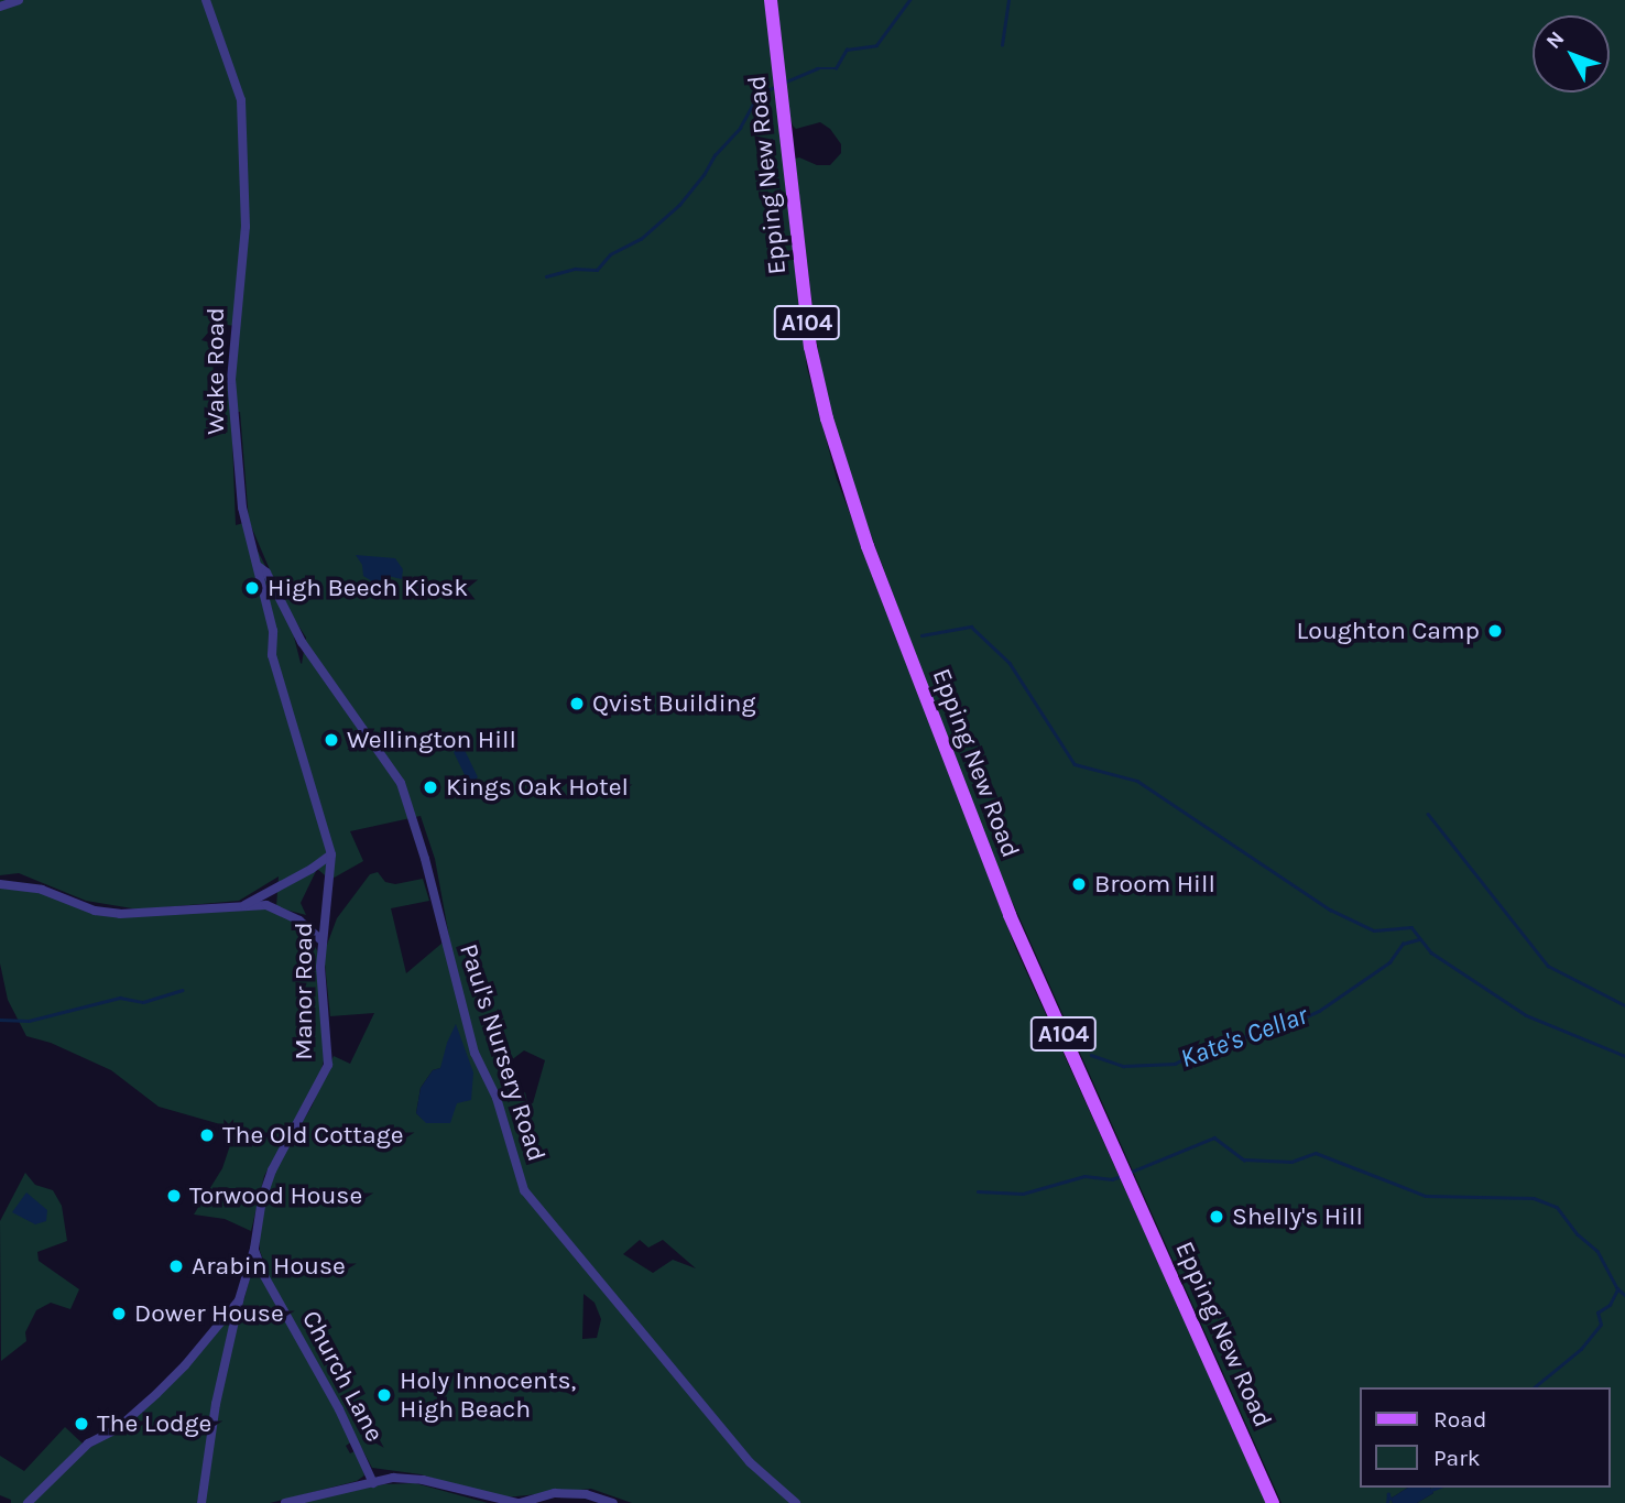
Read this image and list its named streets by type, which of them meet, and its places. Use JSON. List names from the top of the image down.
{
  "streets": {
    "main road": ["Epping New Road", "A104"],
    "street": [
      "Wake Road",
      "Manor Road",
      "Paul's Nursery Road",
      "Church Lane"
    ]
  },
  "crossings": [
    ["Wake Road", "Manor Road"],
    ["Wake Road", "Paul's Nursery Road"],
    ["Manor Road", "Church Lane"]
  ],
  "water": ["Kate's Cellar"],
  "places": [
    "High Beech Kiosk",
    "Loughton Camp",
    "Qvist Building",
    "Wellington Hill",
    "Kings Oak Hotel",
    "Broom Hill",
    "The Old Cottage",
    "Torwood House",
    "Shelly's Hill",
    "Arabin House",
    "Dower House",
    "Holy Innocents, High Beach",
    "The Lodge"
  ],
  "legend": ["Road", "Park"],
  "north": "top left"
}
